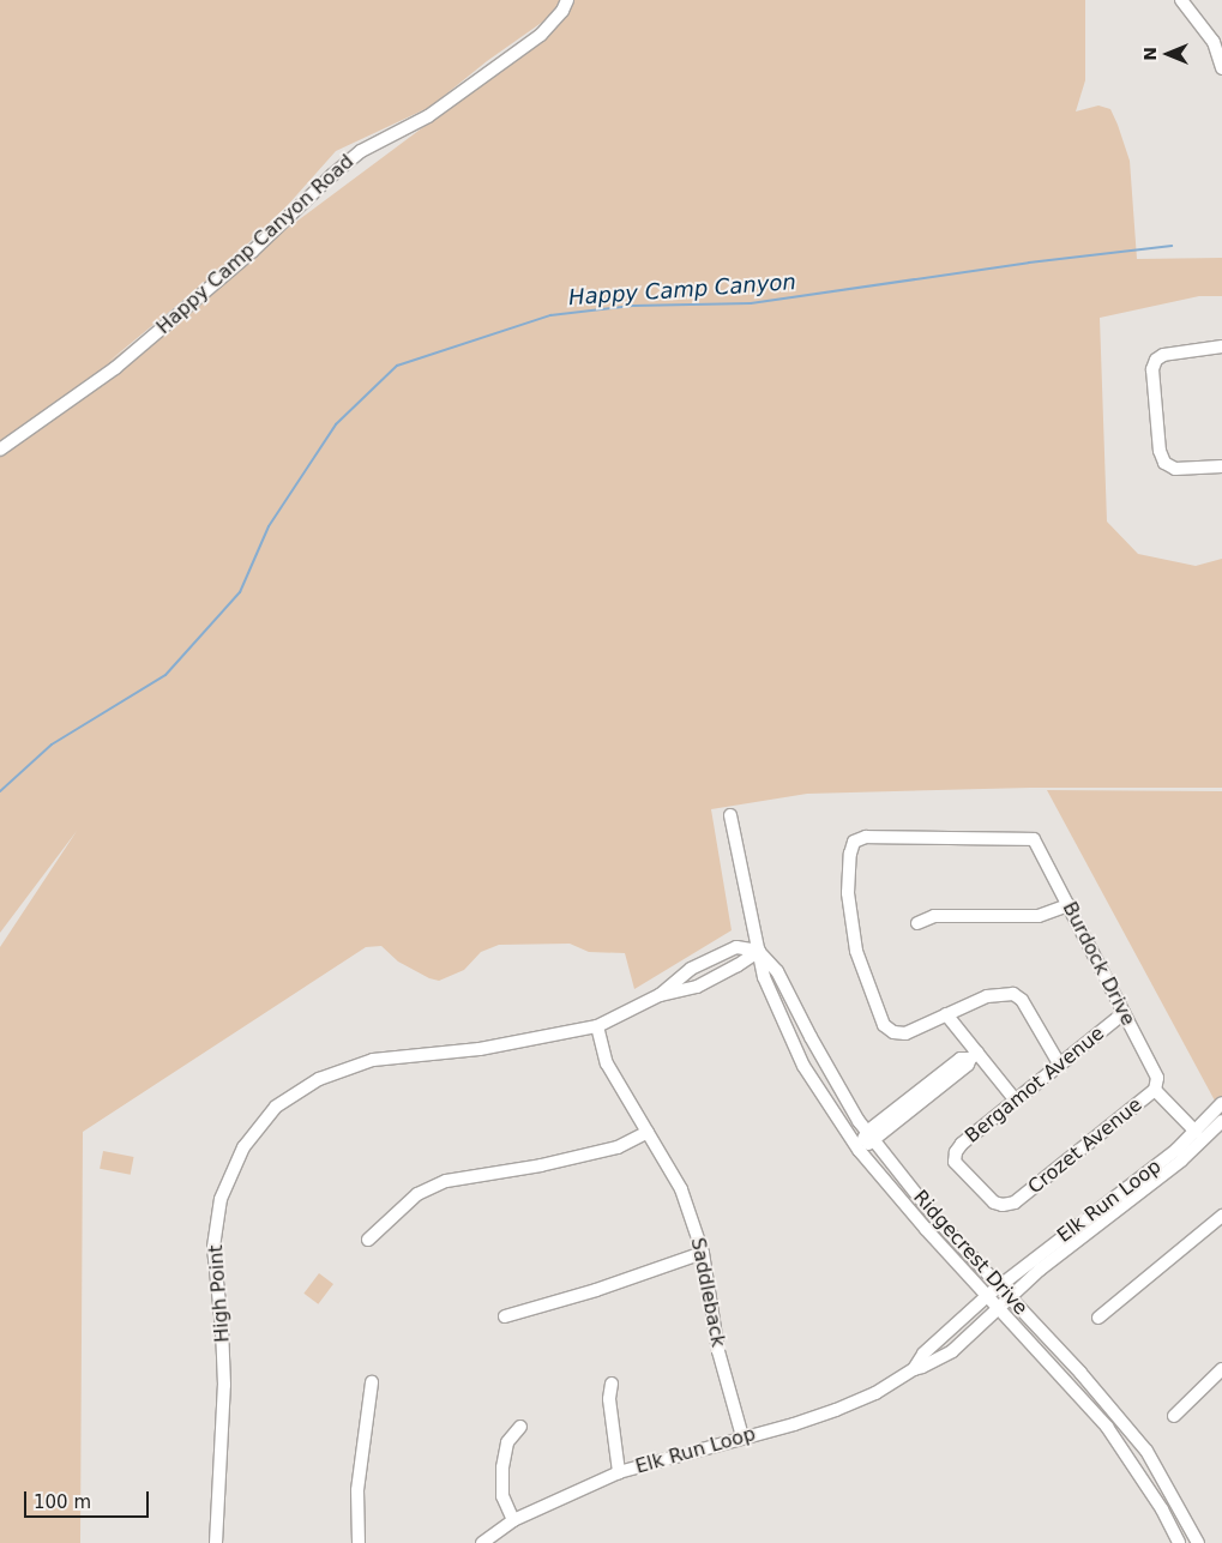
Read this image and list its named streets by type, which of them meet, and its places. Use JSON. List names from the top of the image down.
{
  "streets": {
    "street": [
      "Happy Camp Canyon Road",
      "Burdock Drive",
      "Bergamot Avenue",
      "Crozet Avenue",
      "Elk Run Loop",
      "Ridgecrest Drive",
      "Saddleback",
      "High Point"
    ]
  },
  "crossings": [
    ["Burdock Drive", "Bergamot Avenue"],
    ["Burdock Drive", "Crozet Avenue"],
    ["Bergamot Avenue", "Crozet Avenue"],
    ["Elk Run Loop", "Ridgecrest Drive"],
    ["Elk Run Loop", "Saddleback"],
    ["Ridgecrest Drive", "High Point"],
    ["Saddleback", "High Point"]
  ],
  "water": ["Happy Camp Canyon"],
  "scale_bar": "100 m",
  "north": "left"
}
